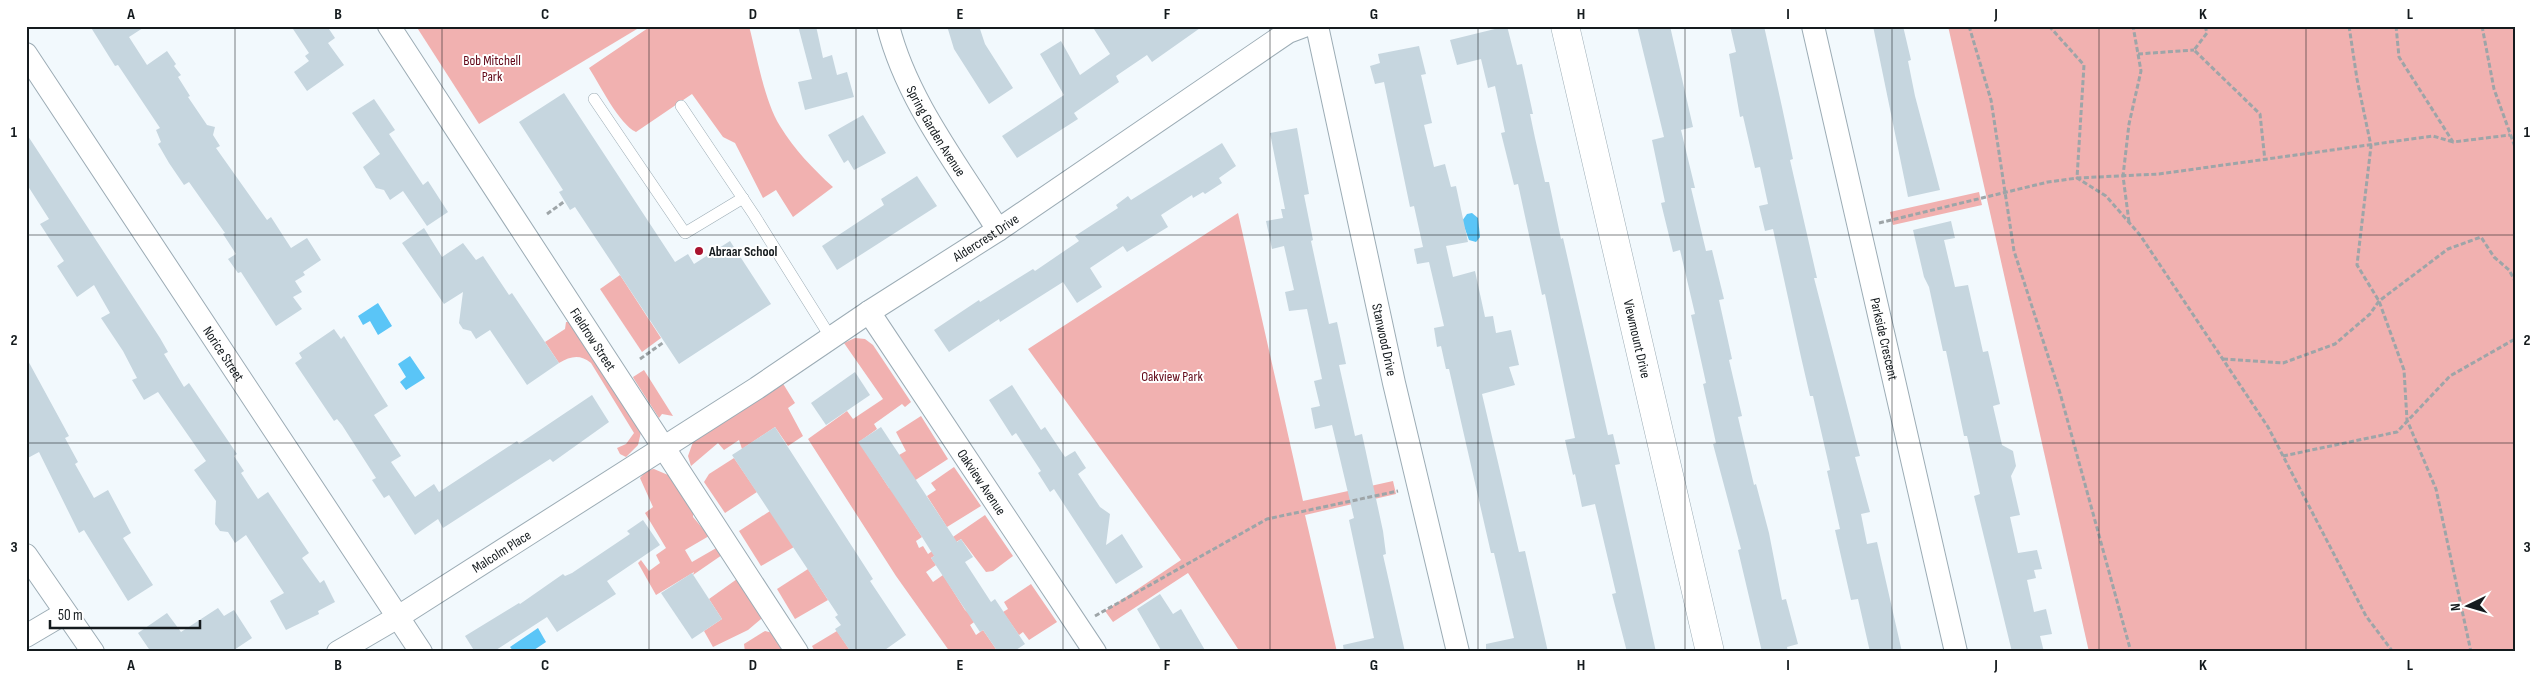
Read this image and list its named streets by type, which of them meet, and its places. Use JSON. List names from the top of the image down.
{
  "streets": {
    "street": [
      "Spring Garden Avenue",
      "Aldercrest Drive",
      "Fieldrow Street",
      "Viewmount Drive",
      "Parkside Crescent",
      "Stanwood Drive",
      "Norice Street",
      "Oakview Avenue",
      "Malcolm Place"
    ]
  },
  "crossings": [
    ["Spring Garden Avenue", "Aldercrest Drive"],
    ["Aldercrest Drive", "Fieldrow Street"],
    ["Aldercrest Drive", "Oakview Avenue"],
    ["Aldercrest Drive", "Malcolm Place"],
    ["Fieldrow Street", "Malcolm Place"],
    ["Norice Street", "Malcolm Place"]
  ],
  "parks": ["Bob Mitchell Park", "Oakview Park"],
  "places": ["Abraar School"],
  "scale_bar": "50 m",
  "north": "left",
  "grid": {
    "columns": [
      "A",
      "B",
      "C",
      "D",
      "E",
      "F",
      "G",
      "H",
      "I",
      "J",
      "K",
      "L"
    ],
    "rows": ["1", "2", "3"]
  }
}
